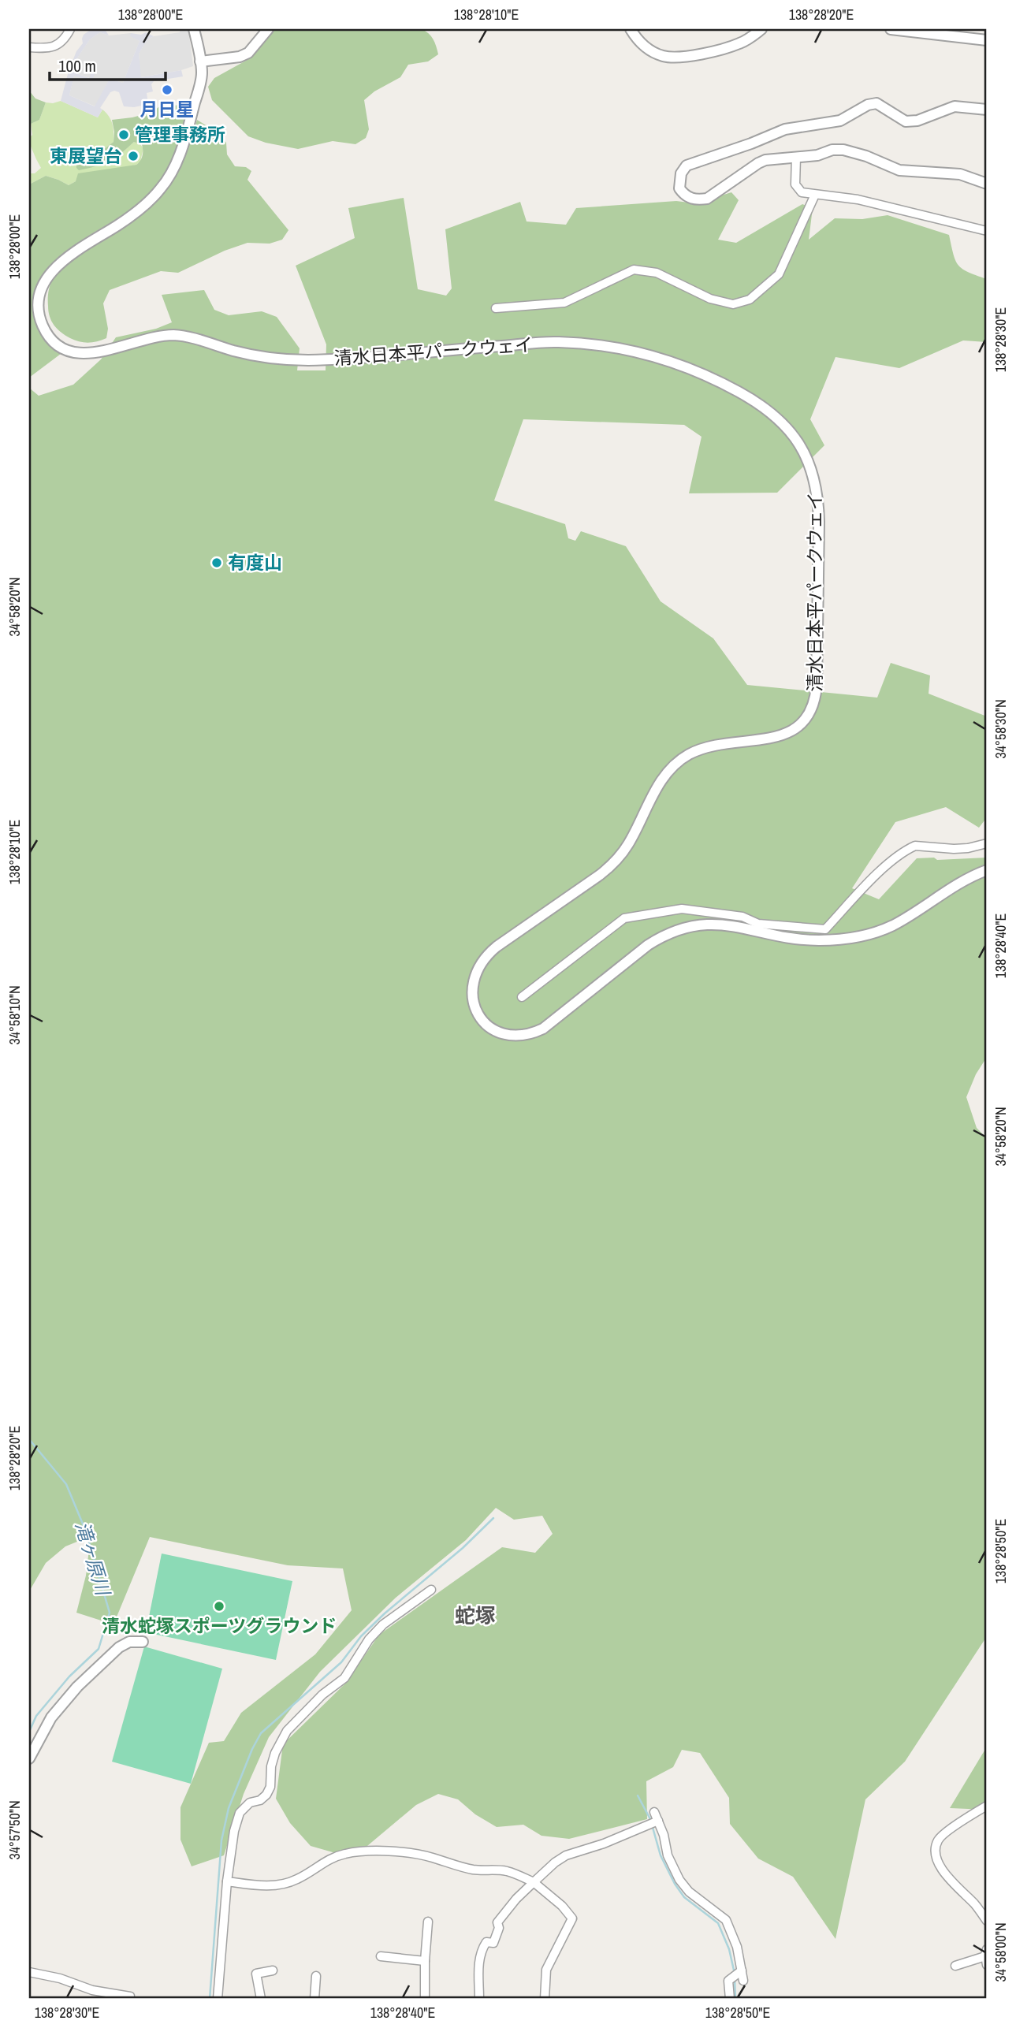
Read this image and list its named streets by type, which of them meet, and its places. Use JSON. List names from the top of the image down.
{
  "streets": {
    "street": ["清水日本平パークウェイ"]
  },
  "districts": ["蛇塚"],
  "water": ["滝ヶ原川"],
  "places": [
    "月日星",
    "管理事務所",
    "東展望台",
    "有度山",
    "清水蛇塚スポーツグラウンド"
  ],
  "scale_bar": "100 m",
  "coordinates": [
    "138°28'00\"E",
    "138°28'10\"E",
    "138°28'20\"E",
    "138°28'30\"E",
    "34°58'20\"N",
    "34°58'30\"N",
    "138°28'40\"E",
    "34°58'10\"N",
    "138°28'50\"E",
    "34°57'50\"N",
    "34°58'00\"N"
  ]
}
